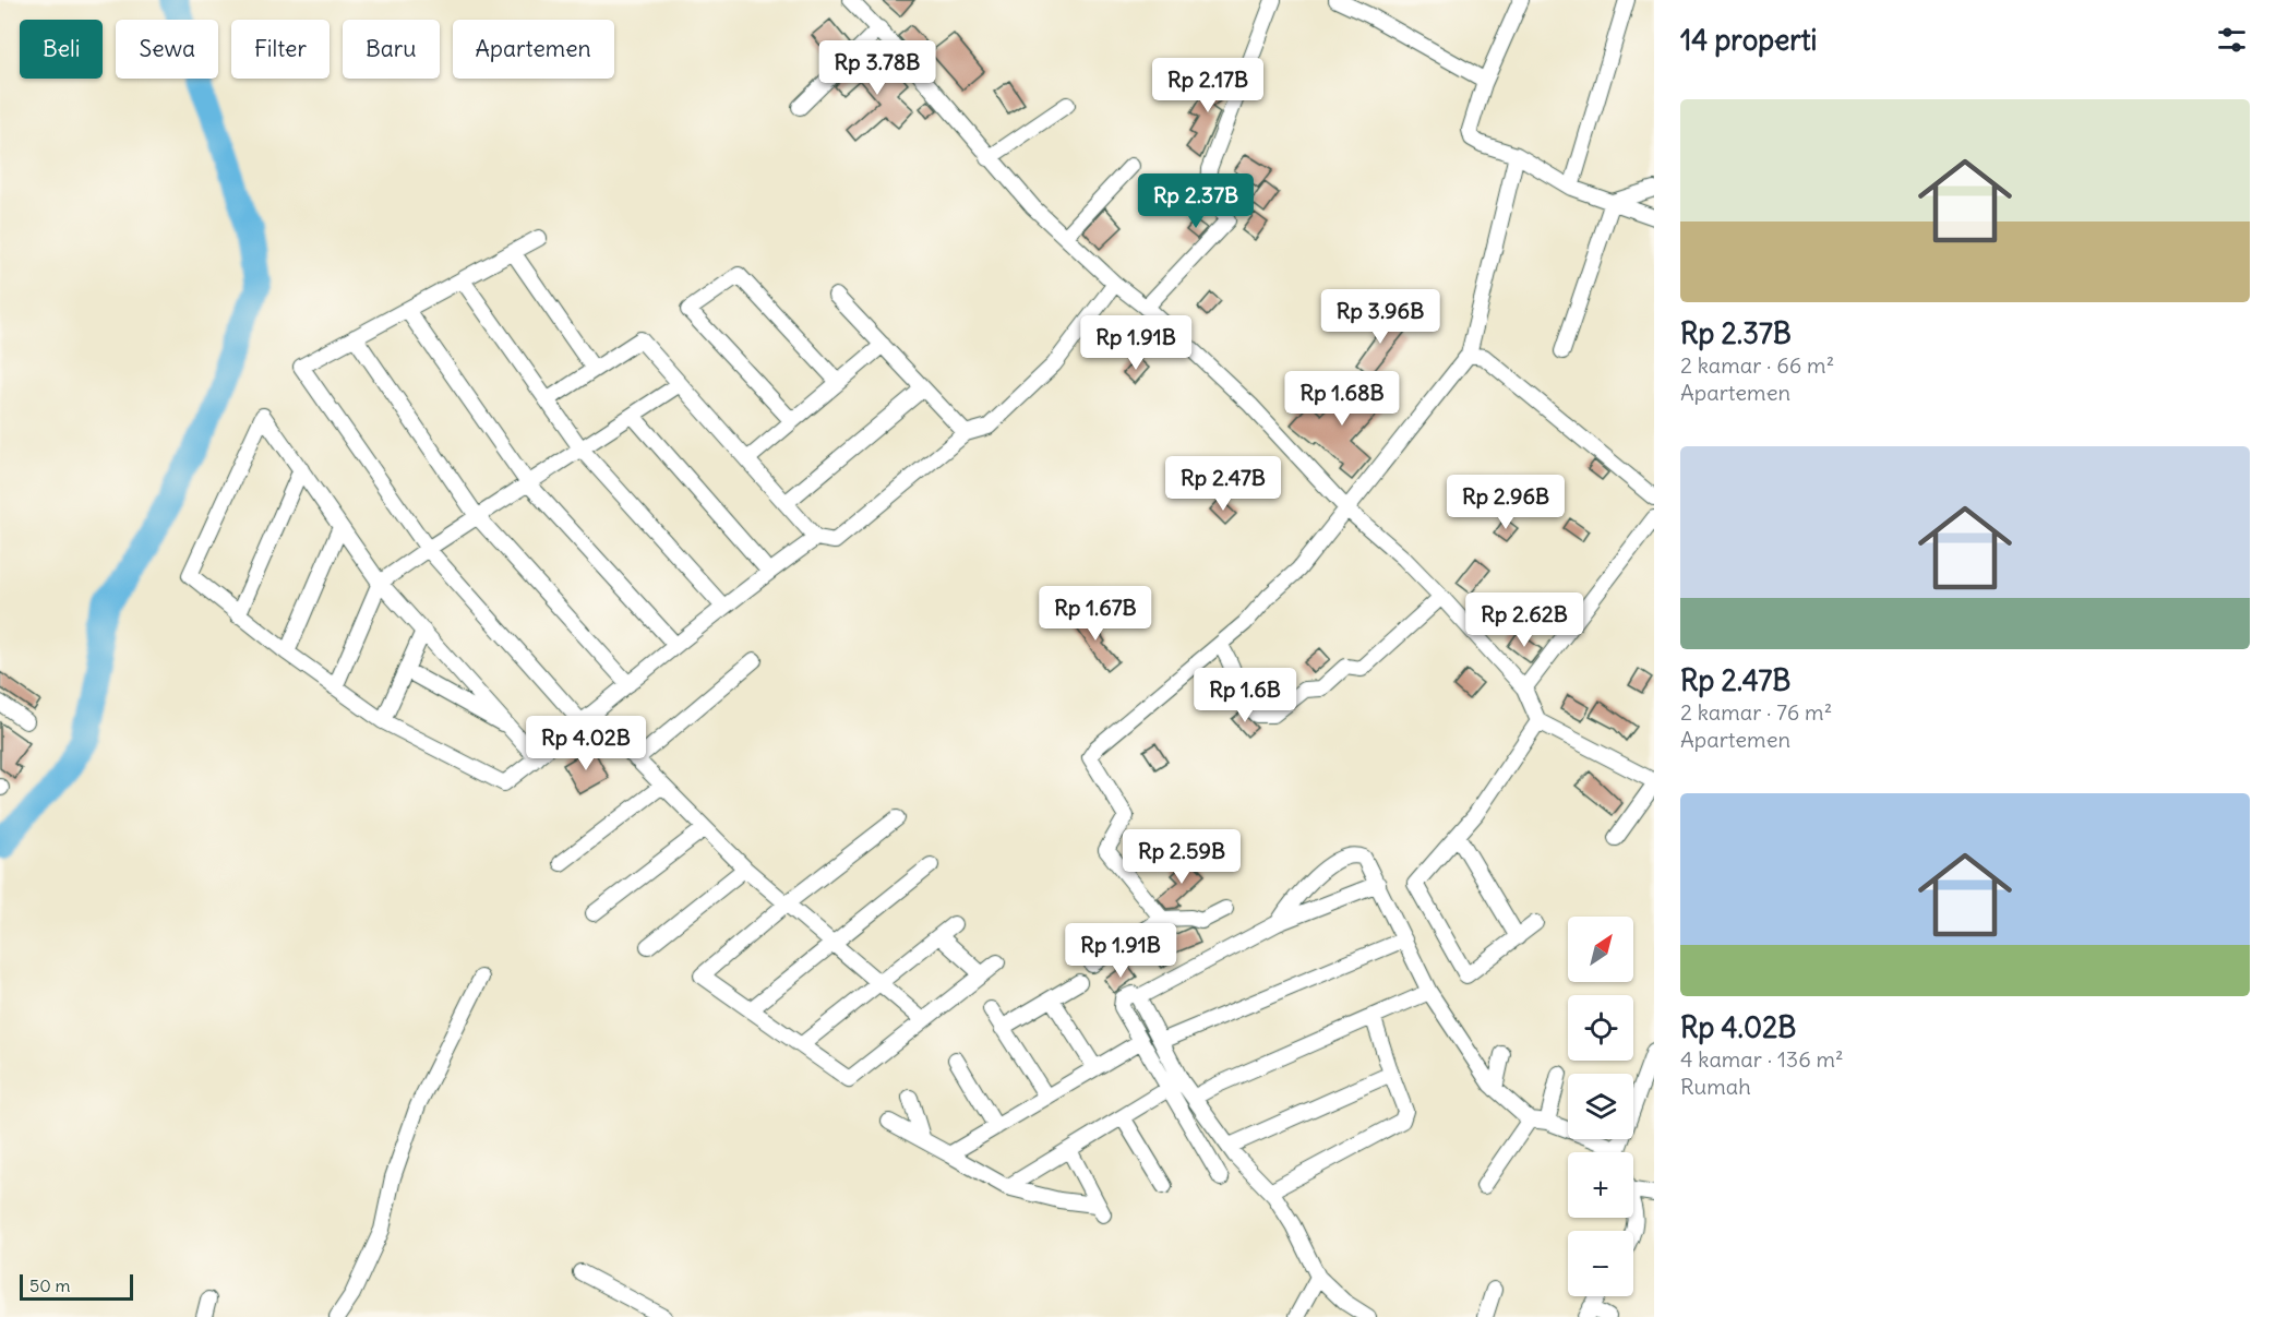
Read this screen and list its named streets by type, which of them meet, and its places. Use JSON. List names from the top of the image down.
{
  "scale_bar": "50 m",
  "north": "top right",
  "page": {
    "heading": "14 properti",
    "chip": [
      "Beli",
      "Sewa",
      "Filter",
      "Baru",
      "Apartemen"
    ],
    "price": [
      "Rp 3.78B",
      "Rp 2.17B",
      "Rp 2.37B",
      "Rp 3.96B",
      "Rp 1.91B",
      "Rp 1.68B",
      "Rp 2.47B",
      "Rp 2.96B",
      "Rp 1.67B",
      "Rp 2.62B",
      "Rp 1.6B",
      "Rp 4.02B",
      "Rp 2.59B",
      "Rp 1.91B"
    ],
    "list": [
      {
        "name": "Rp 2.37B",
        "note": "2 kamar · 66 m² · Apartemen"
      },
      {
        "name": "Rp 2.47B",
        "note": "2 kamar · 76 m² · Apartemen"
      },
      {
        "name": "Rp 4.02B",
        "note": "4 kamar · 136 m² · Rumah"
      }
    ],
    "map_buttons": ["+", "−"],
    "scale": "50 m"
  }
}
